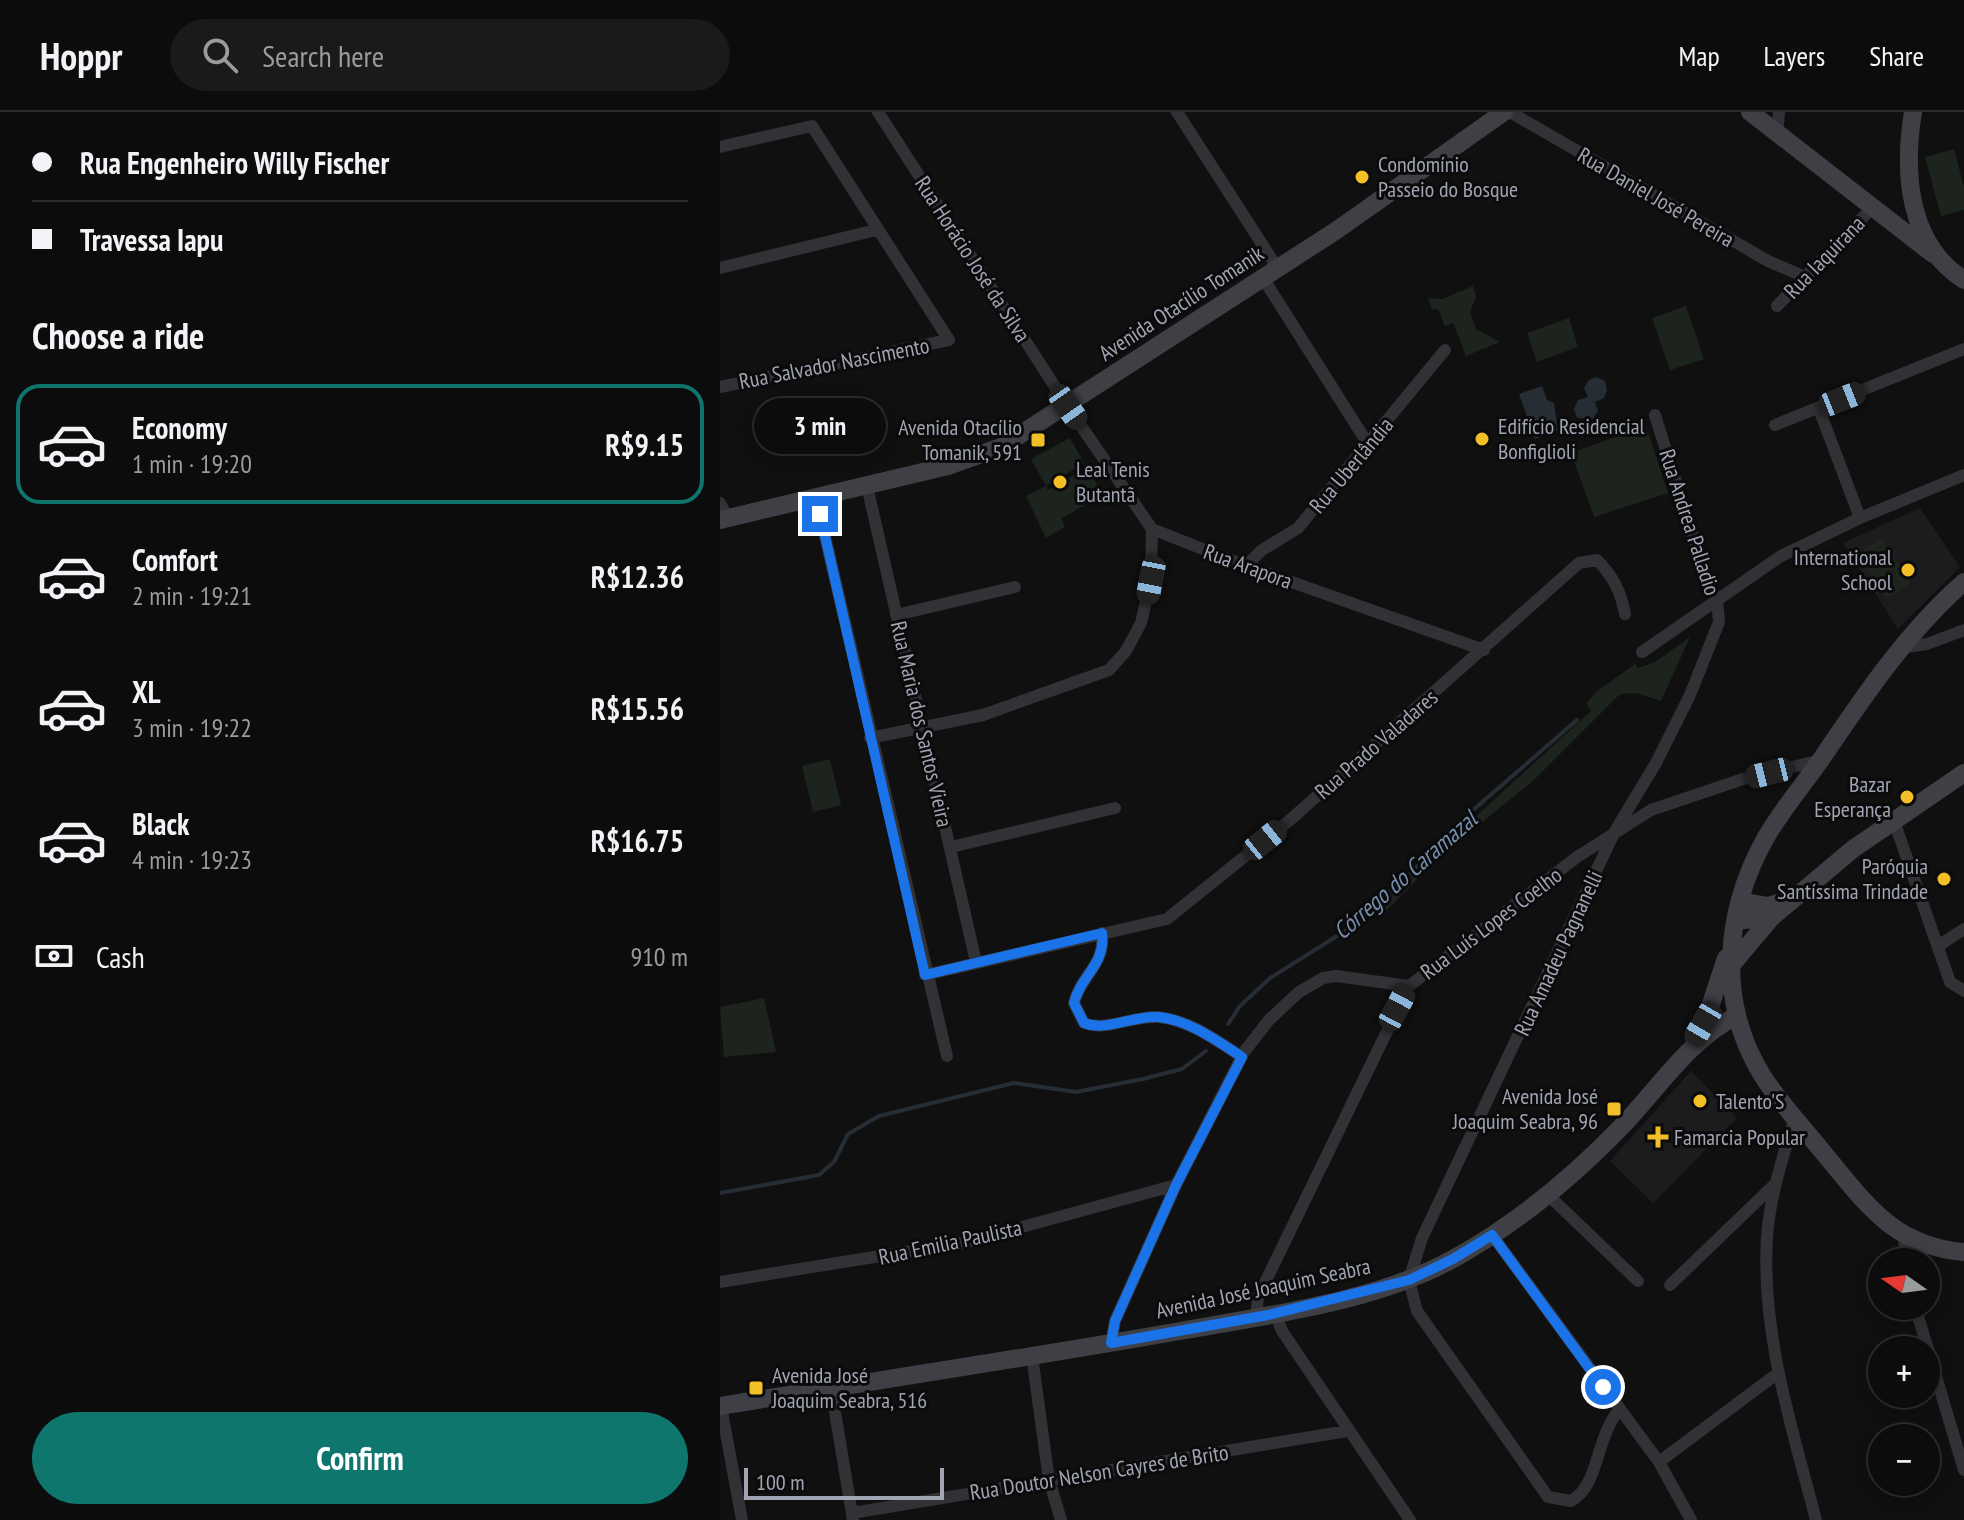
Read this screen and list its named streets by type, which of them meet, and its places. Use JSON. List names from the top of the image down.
{
  "streets": {
    "main road": ["Avenida Otacílio Tomanik", "Avenida José Joaquim Seabra"],
    "street": [
      "Rua Daniel José Pereira",
      "Rua Iaquirana",
      "Rua Horácio José da Silva",
      "Rua Salvador Nascimento",
      "Rua Uberlândia",
      "Rua Andrea Palladio",
      "Rua Arapora",
      "Rua Maria dos Santos Vieira",
      "Rua Prado Valadares",
      "Rua Luís Lopes Coelho",
      "Rua Amadeu Pagnanelli",
      "Rua Emilia Paulista",
      "Rua Doutor Nelson Cayres de Brito"
    ]
  },
  "crossings": [
    ["Rua Daniel José Pereira", "Rua Iaquirana"],
    ["Rua Daniel José Pereira", "Avenida Otacílio Tomanik"],
    ["Rua Horácio José da Silva", "Avenida Otacílio Tomanik"],
    ["Avenida Otacílio Tomanik", "Rua Maria dos Santos Vieira"],
    ["Rua Uberlândia", "Rua Arapora"],
    ["Rua Andrea Palladio", "Rua Amadeu Pagnanelli"],
    ["Rua Arapora", "Rua Prado Valadares"],
    ["Rua Luís Lopes Coelho", "Rua Amadeu Pagnanelli"],
    ["Rua Luís Lopes Coelho", "Avenida José Joaquim Seabra"],
    ["Rua Amadeu Pagnanelli", "Avenida José Joaquim Seabra"]
  ],
  "water": ["Córrego do Caramazal"],
  "places": {
    "other": [
      "Condomínio Passeio do Bosque",
      "Edifício Residencial Bonfiglioli",
      "Leal Tenis Butantã",
      "International School",
      "Bazar Esperança",
      "Paróquia Santíssima Trindade",
      "Talento'S"
    ],
    "transit": ["Avenida Otacílio Tomanik, 591", "Avenida José Joaquim Seabra, 96", "Avenida José Joaquim Seabra, 516"],
    "health": ["Famarcia Popular"]
  },
  "scale_bar": "100 m",
  "north": "left",
  "page": {
    "header": "Hoppr",
    "search": "Search here",
    "nav": ["Map", "Layers", "Share"],
    "banner": ["Rua Engenheiro Willy Fischer", "Travessa Iapu"],
    "heading": "Choose a ride",
    "list": [
      {
        "name": "Economy",
        "note": "1 min · 19:20",
        "value": "R$9.15"
      },
      {
        "name": "Comfort",
        "note": "2 min · 19:21",
        "value": "R$12.36"
      },
      {
        "name": "XL",
        "note": "3 min · 19:22",
        "value": "R$15.56"
      },
      {
        "name": "Black",
        "note": "4 min · 19:23",
        "value": "R$16.75"
      }
    ],
    "bubble": "3 min",
    "pay": ["Cash", "910 m"],
    "map_buttons": ["+", "−"],
    "buttons": "Confirm",
    "scale": "100 m"
  }
}
